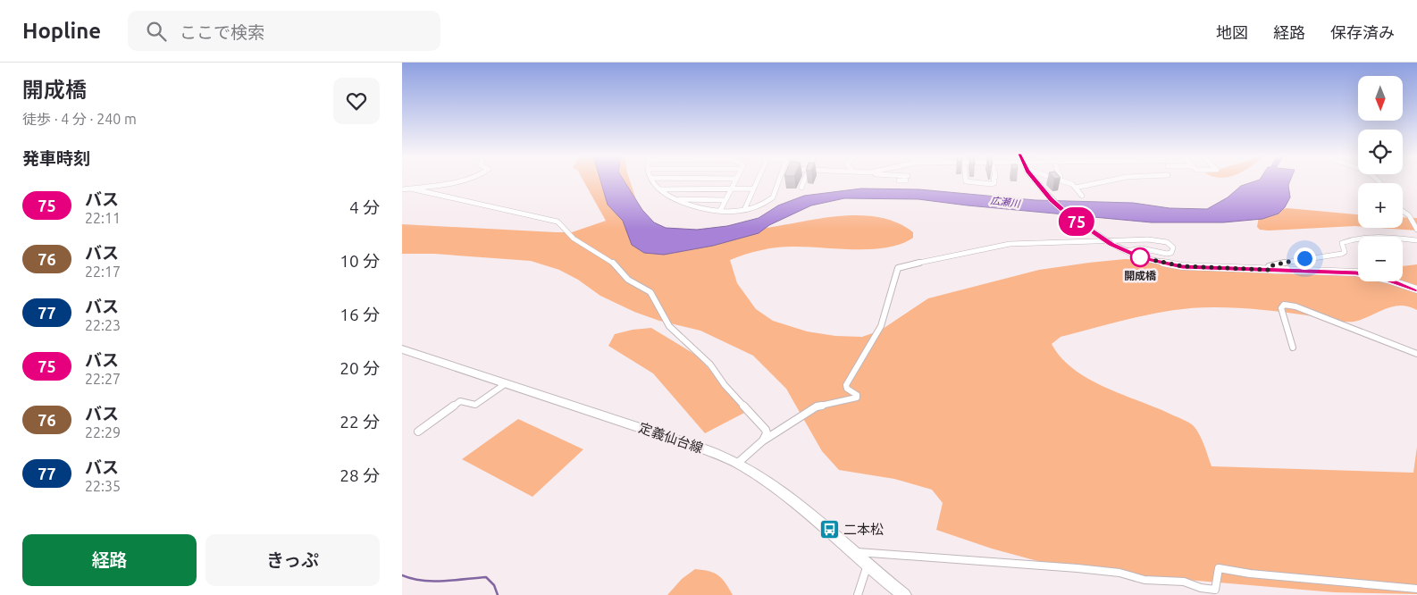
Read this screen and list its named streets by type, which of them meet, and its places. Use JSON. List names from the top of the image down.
{
  "streets": {
    "main road": ["定義仙台線"]
  },
  "water": ["広瀬川"],
  "places": {
    "other": ["開成橋"],
    "bus stop": ["二本松"]
  },
  "lines": ["bus line 75"],
  "north": "bottom",
  "page": {
    "header": "Hopline",
    "search": "ここで検索",
    "nav": ["地図", "経路", "保存済み"],
    "heading": [
      ["開成橋", "徒歩 · 4 分 · 240 m"],
      "発車時刻"
    ],
    "on_map": "75",
    "map_buttons": ["+", "−"],
    "list": [
      {
        "mark": "75",
        "name": "バス",
        "note": "22:11",
        "value": "4 分"
      },
      {
        "mark": "76",
        "name": "バス",
        "note": "22:17",
        "value": "10 分"
      },
      {
        "mark": "77",
        "name": "バス",
        "note": "22:23",
        "value": "16 分"
      },
      {
        "mark": "75",
        "name": "バス",
        "note": "22:27",
        "value": "20 分"
      },
      {
        "mark": "76",
        "name": "バス",
        "note": "22:29",
        "value": "22 分"
      },
      {
        "mark": "77",
        "name": "バス",
        "note": "22:35",
        "value": "28 分"
      }
    ],
    "buttons": ["経路", "きっぷ"]
  }
}
